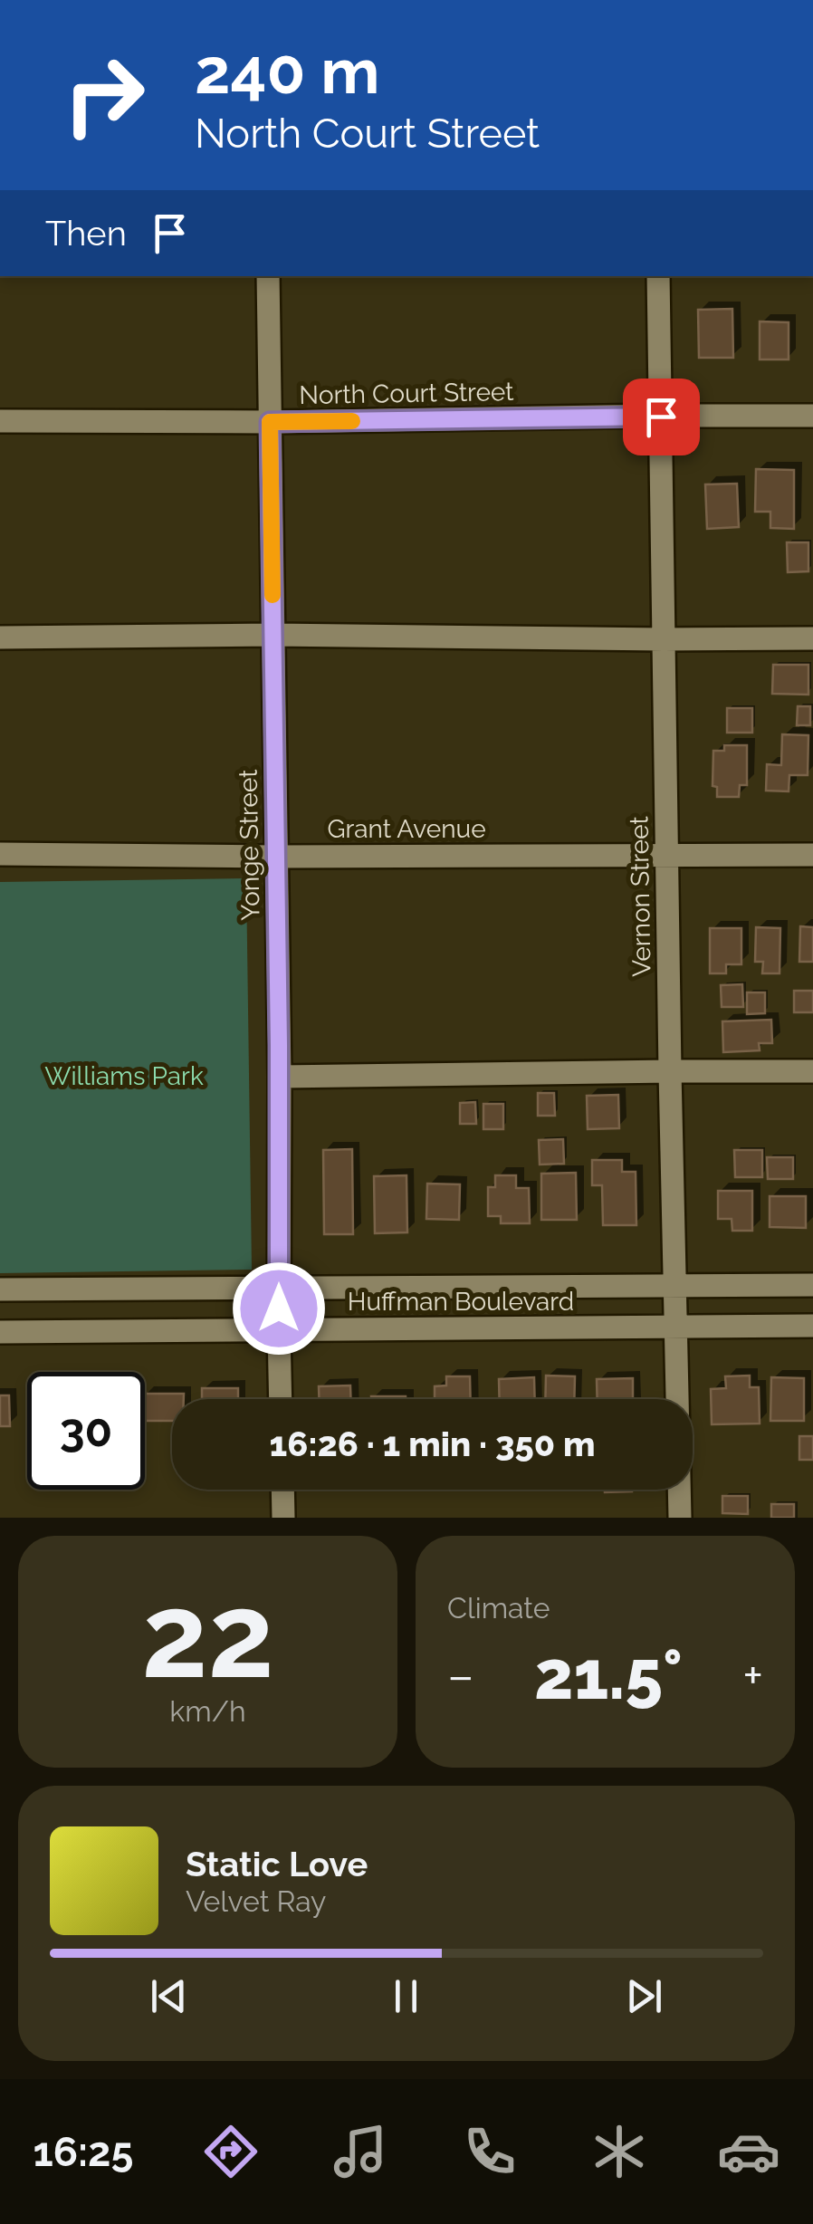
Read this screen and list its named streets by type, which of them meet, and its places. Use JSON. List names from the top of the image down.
{
  "streets": {
    "street": [
      "North Court Street",
      "Grant Avenue",
      "Yonge Street",
      "Vernon Street",
      "Huffman Boulevard"
    ]
  },
  "crossings": [
    ["North Court Street", "Yonge Street"],
    ["North Court Street", "Vernon Street"],
    ["Grant Avenue", "Yonge Street"],
    ["Grant Avenue", "Vernon Street"],
    ["Yonge Street", "Huffman Boulevard"],
    ["Vernon Street", "Huffman Boulevard"]
  ],
  "parks": ["Williams Park"],
  "page": {
    "turn": ["240 m", "North Court Street"],
    "then": "Then",
    "limit": "30",
    "trip": "16:26 · 1 min · 350 m",
    "tile": [
      ["22", "km/h"],
      "Climate"
    ],
    "heat": ["−", "21.5°", "+"],
    "song": ["Static Love", "Velvet Ray"],
    "tabs": "16:25"
  }
}
